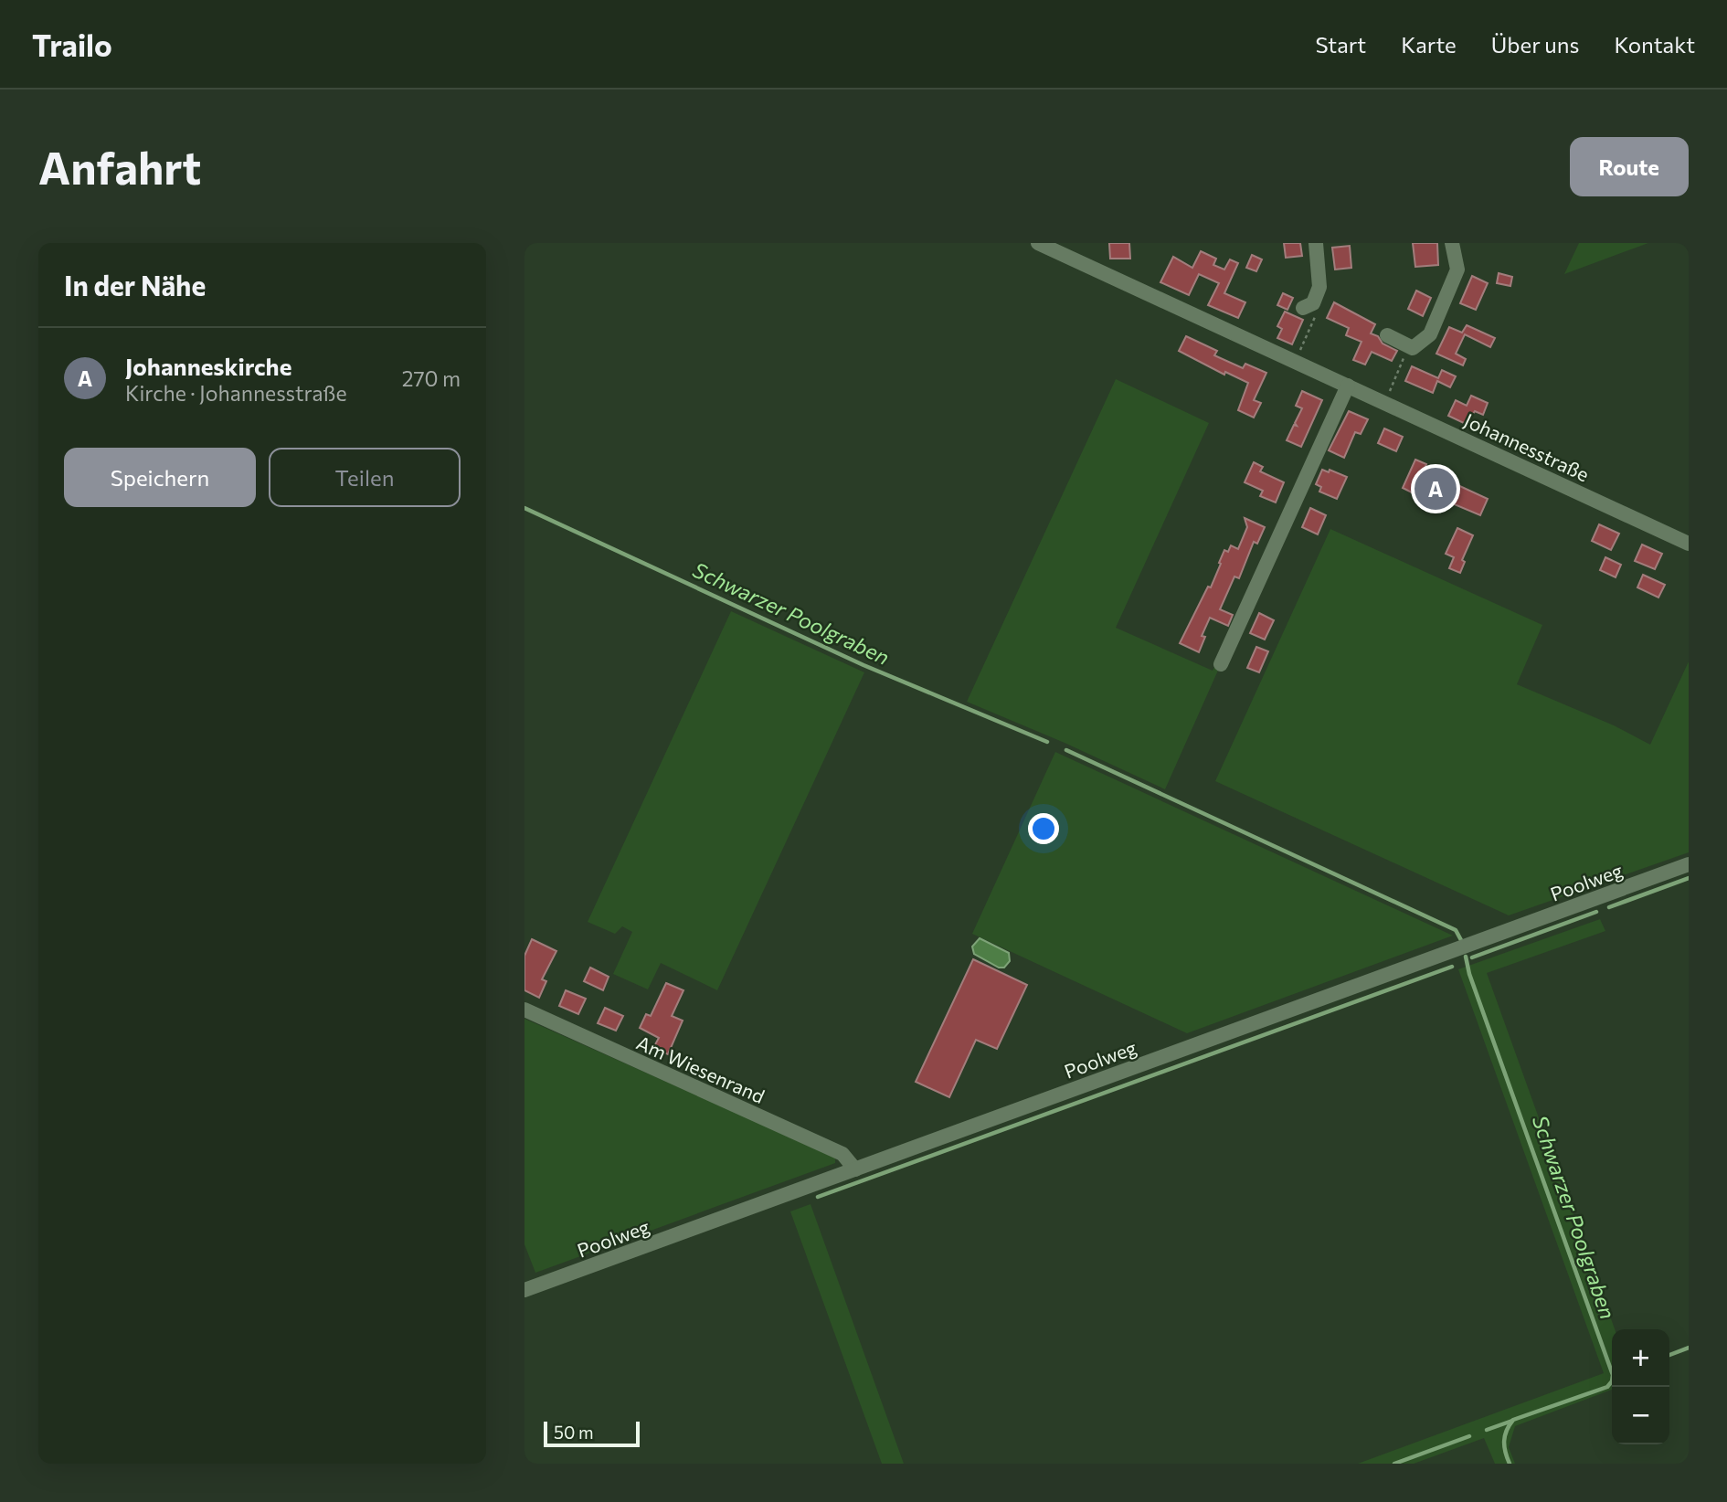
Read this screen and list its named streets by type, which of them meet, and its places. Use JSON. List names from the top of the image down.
{
  "streets": {
    "street": ["Johannesstraße", "Poolweg", "Am Wiesenrand"]
  },
  "crossings": [
    ["Poolweg", "Am Wiesenrand"]
  ],
  "water": ["Schwarzer Poolgraben"],
  "scale_bar": "50 m",
  "page": {
    "header": "Trailo",
    "nav": [
      "Start",
      "Karte",
      "Über uns",
      "Kontakt"
    ],
    "buttons": [
      "Route",
      ["Speichern", "Teilen"]
    ],
    "title": "Anfahrt",
    "heading": "In der Nähe",
    "list": [
      {
        "mark": "A",
        "name": "Johanneskirche",
        "note": "Kirche · Johannesstraße",
        "value": "270 m"
      }
    ],
    "pins": "A",
    "map_buttons": ["+", "−"],
    "scale": "50 m"
  }
}
